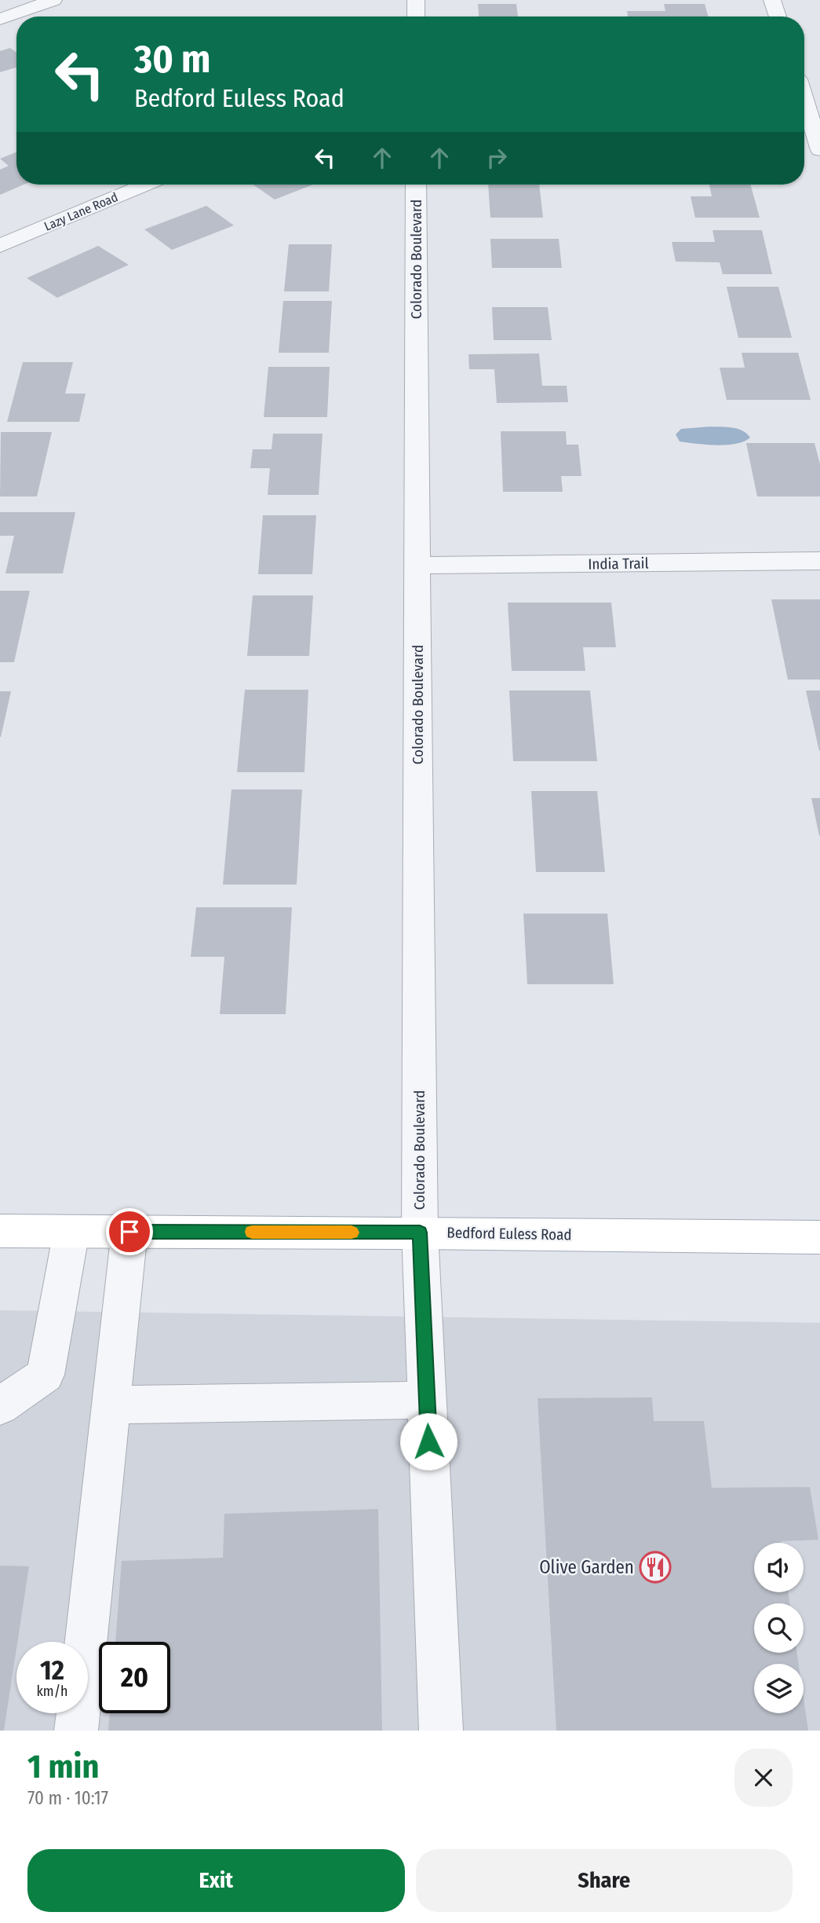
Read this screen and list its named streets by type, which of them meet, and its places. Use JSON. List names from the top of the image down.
{
  "streets": {
    "main road": ["Bedford Euless Road"],
    "street": ["Lazy Lane Road", "Colorado Boulevard", "India Trail"]
  },
  "crossings": [
    ["Colorado Boulevard", "India Trail"],
    ["Colorado Boulevard", "Bedford Euless Road"]
  ],
  "places": {
    "restaurant": ["Olive Garden"]
  },
  "page": {
    "turn": ["30 m", "Bedford Euless Road"],
    "speed": "12 km/h",
    "limit": "20",
    "heading": ["1 min", "70 m · 10:17"],
    "buttons": ["Exit", "Share"]
  }
}
